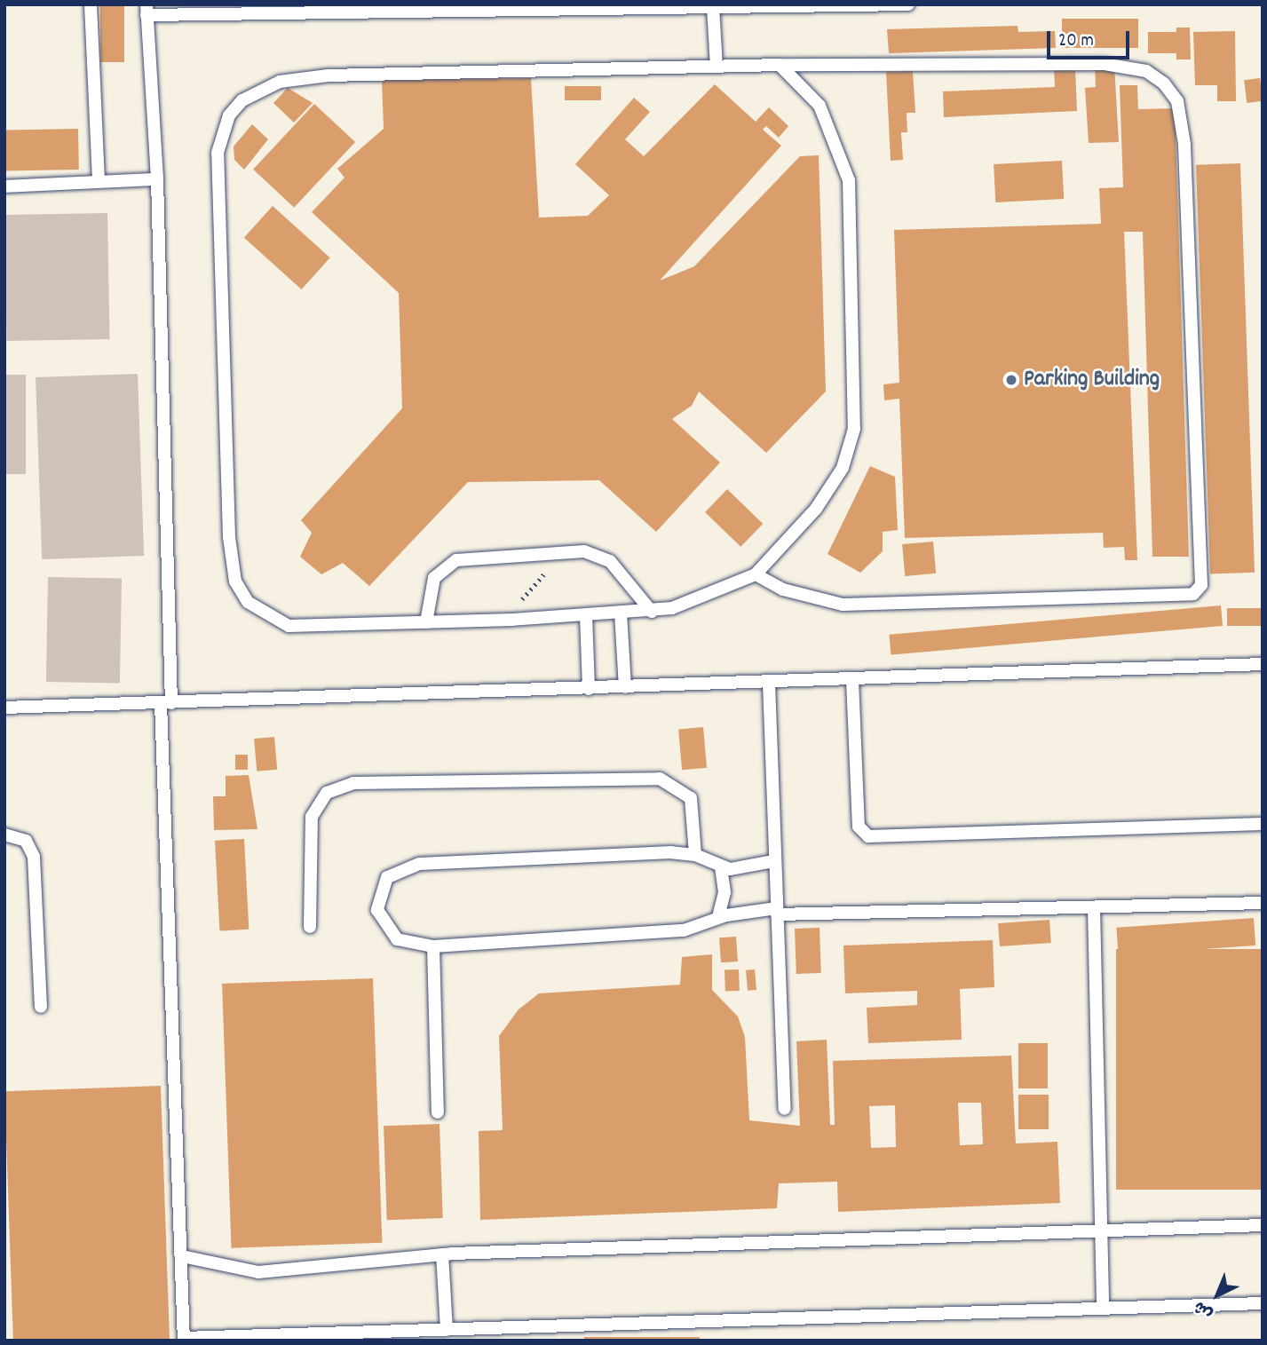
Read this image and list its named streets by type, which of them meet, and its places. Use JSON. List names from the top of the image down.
{
  "places": ["Parking Building"],
  "scale_bar": "20 m",
  "north": "bottom left"
}
